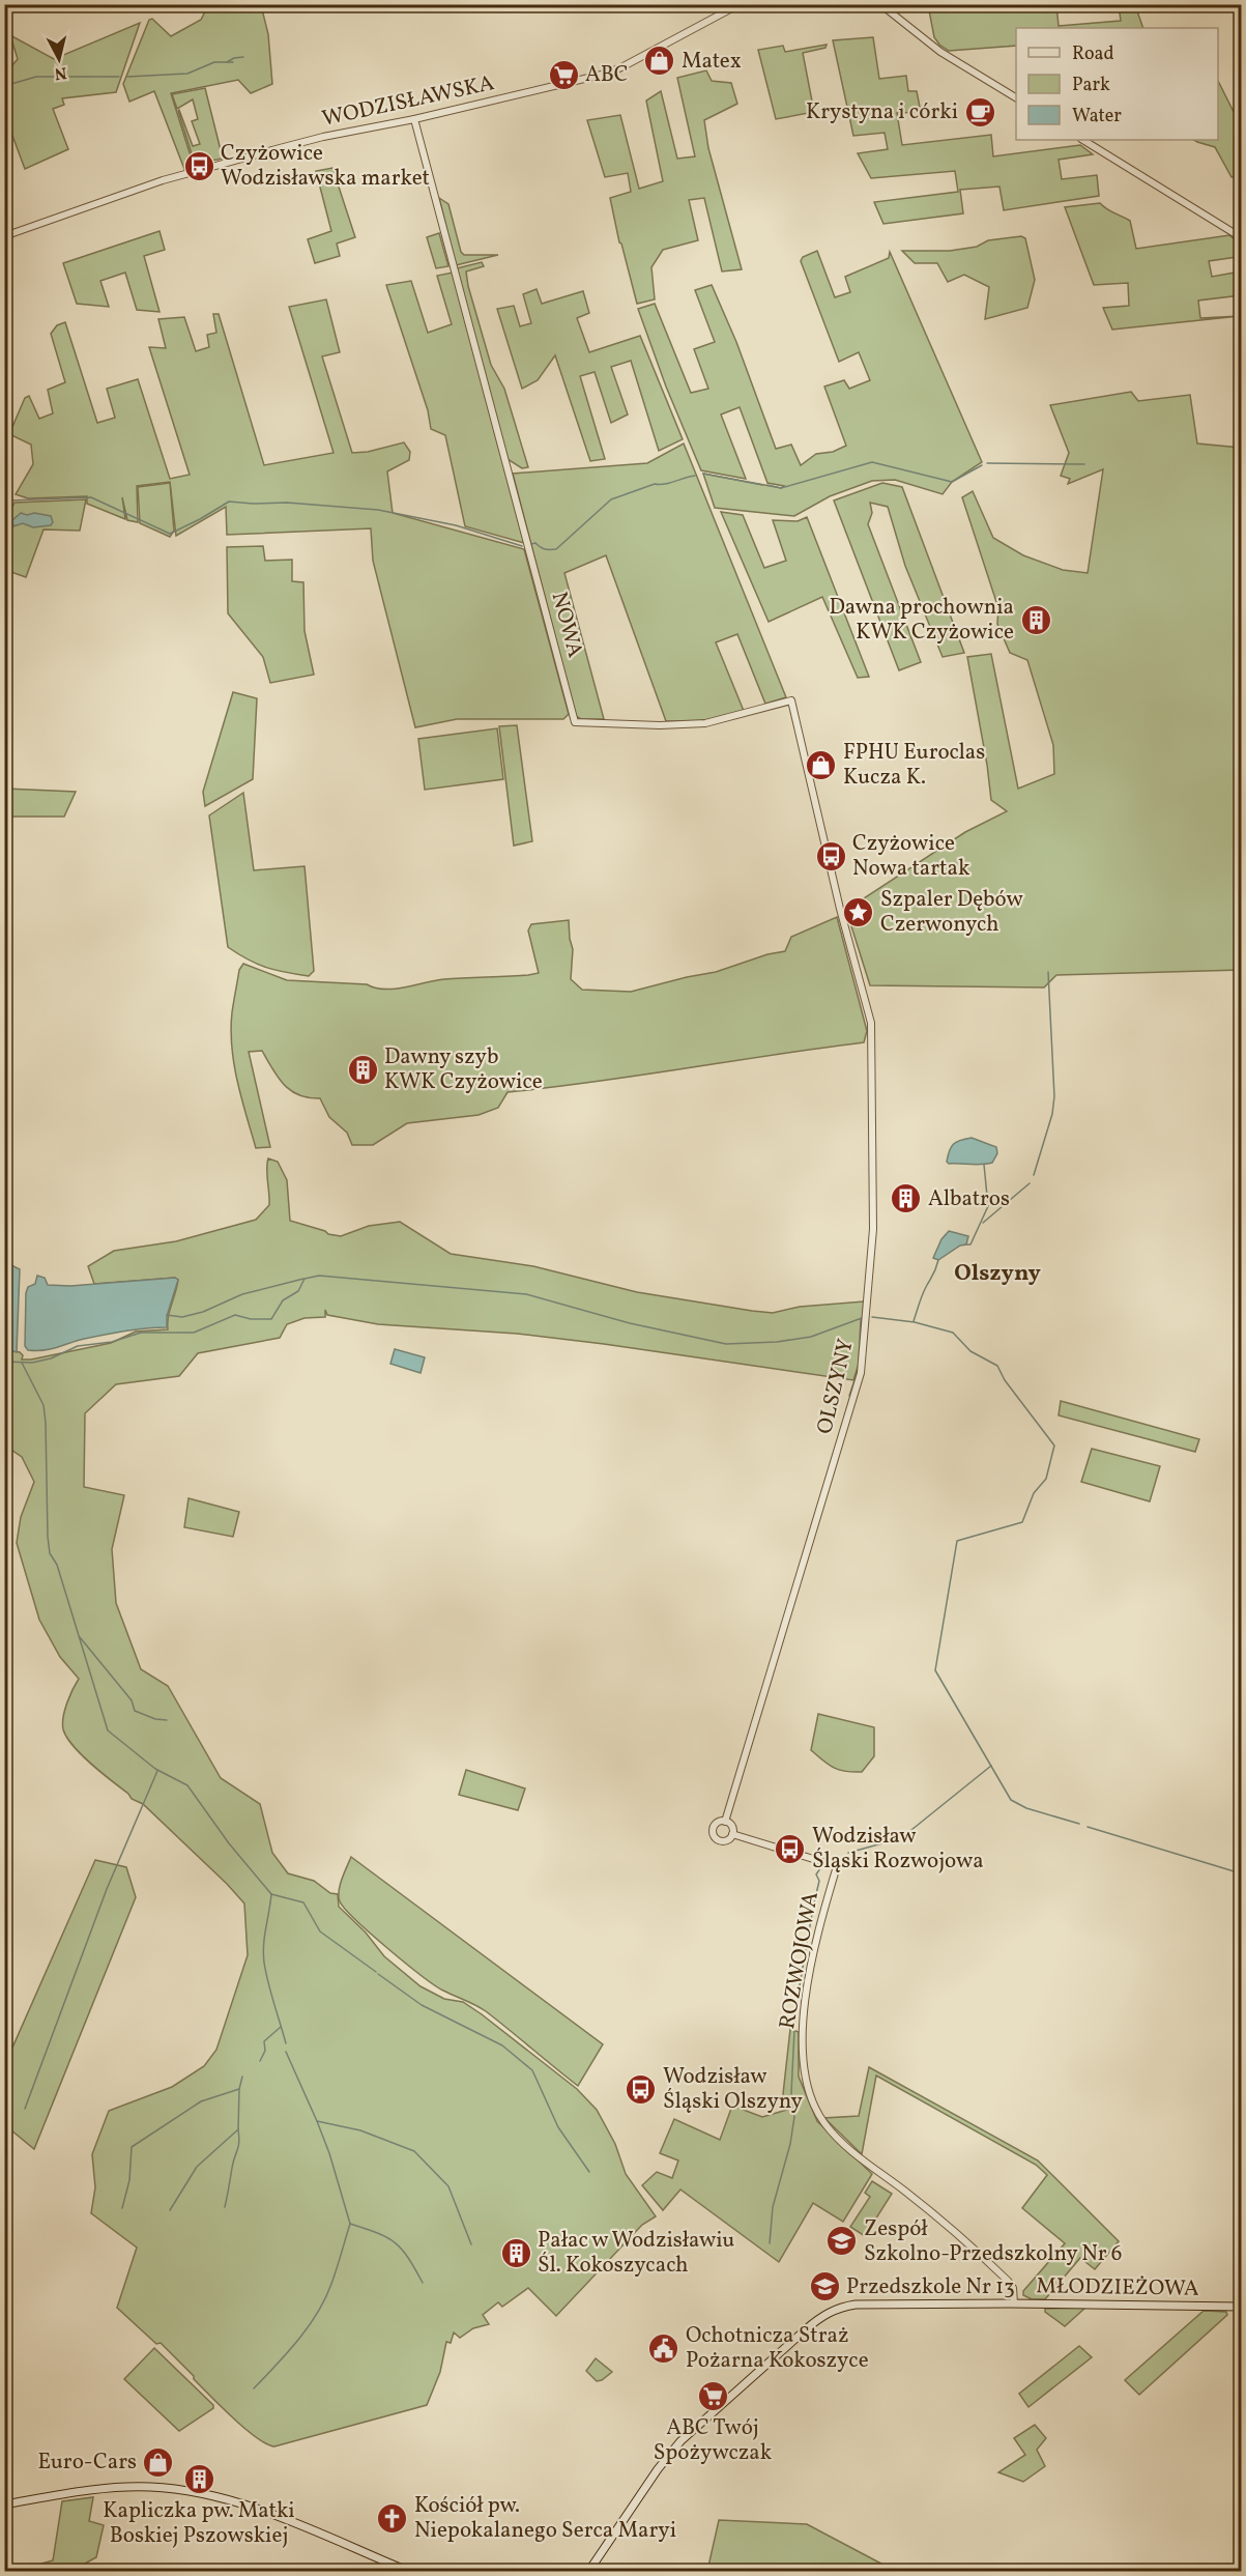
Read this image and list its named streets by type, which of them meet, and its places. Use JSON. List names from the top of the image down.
{
  "streets": {
    "main road": ["MŁODZIEŻOWA"],
    "street": [
      "WODZISŁAWSKA",
      "NOWA",
      "OLSZYNY",
      "ROZWOJOWA"
    ]
  },
  "crossings": [
    ["WODZISŁAWSKA", "NOWA"],
    ["NOWA", "OLSZYNY"],
    ["OLSZYNY", "ROZWOJOWA"],
    ["ROZWOJOWA", "MŁODZIEŻOWA"]
  ],
  "districts": ["Olszyny"],
  "places": {
    "shop": ["Matex", "FPHU Euroclas Kucza K.", "Euro-Cars"],
    "supermarket": ["ABC", "ABC Twój Spożywczak"],
    "cafe": ["Krystyna i córki"],
    "bus stop": [
      "Czyżowice Wodzisławska market",
      "Czyżowice Nowa tartak",
      "Wodzisław Śląski Rozwojowa",
      "Wodzisław Śląski Olszyny"
    ],
    "building": [
      "Dawna prochownia KWK Czyżowice",
      "Dawny szyb KWK Czyżowice",
      "Albatros",
      "Pałac w Wodzisławiu Śl. Kokoszycach",
      "Kapliczka pw. Matki Boskiej Pszowskiej"
    ],
    "place": ["Szpaler Dębów Czerwonych"],
    "school or university": ["Zespół Szkolno-Przedszkolny Nr 6", "Przedszkole Nr 13"],
    "public building": ["Ochotnicza Straż Pożarna Kokoszyce"],
    "church": ["Kościół pw. Niepokalanego Serca Maryi"]
  },
  "legend": ["Road", "Park", "Water"],
  "north": "bottom"
}
